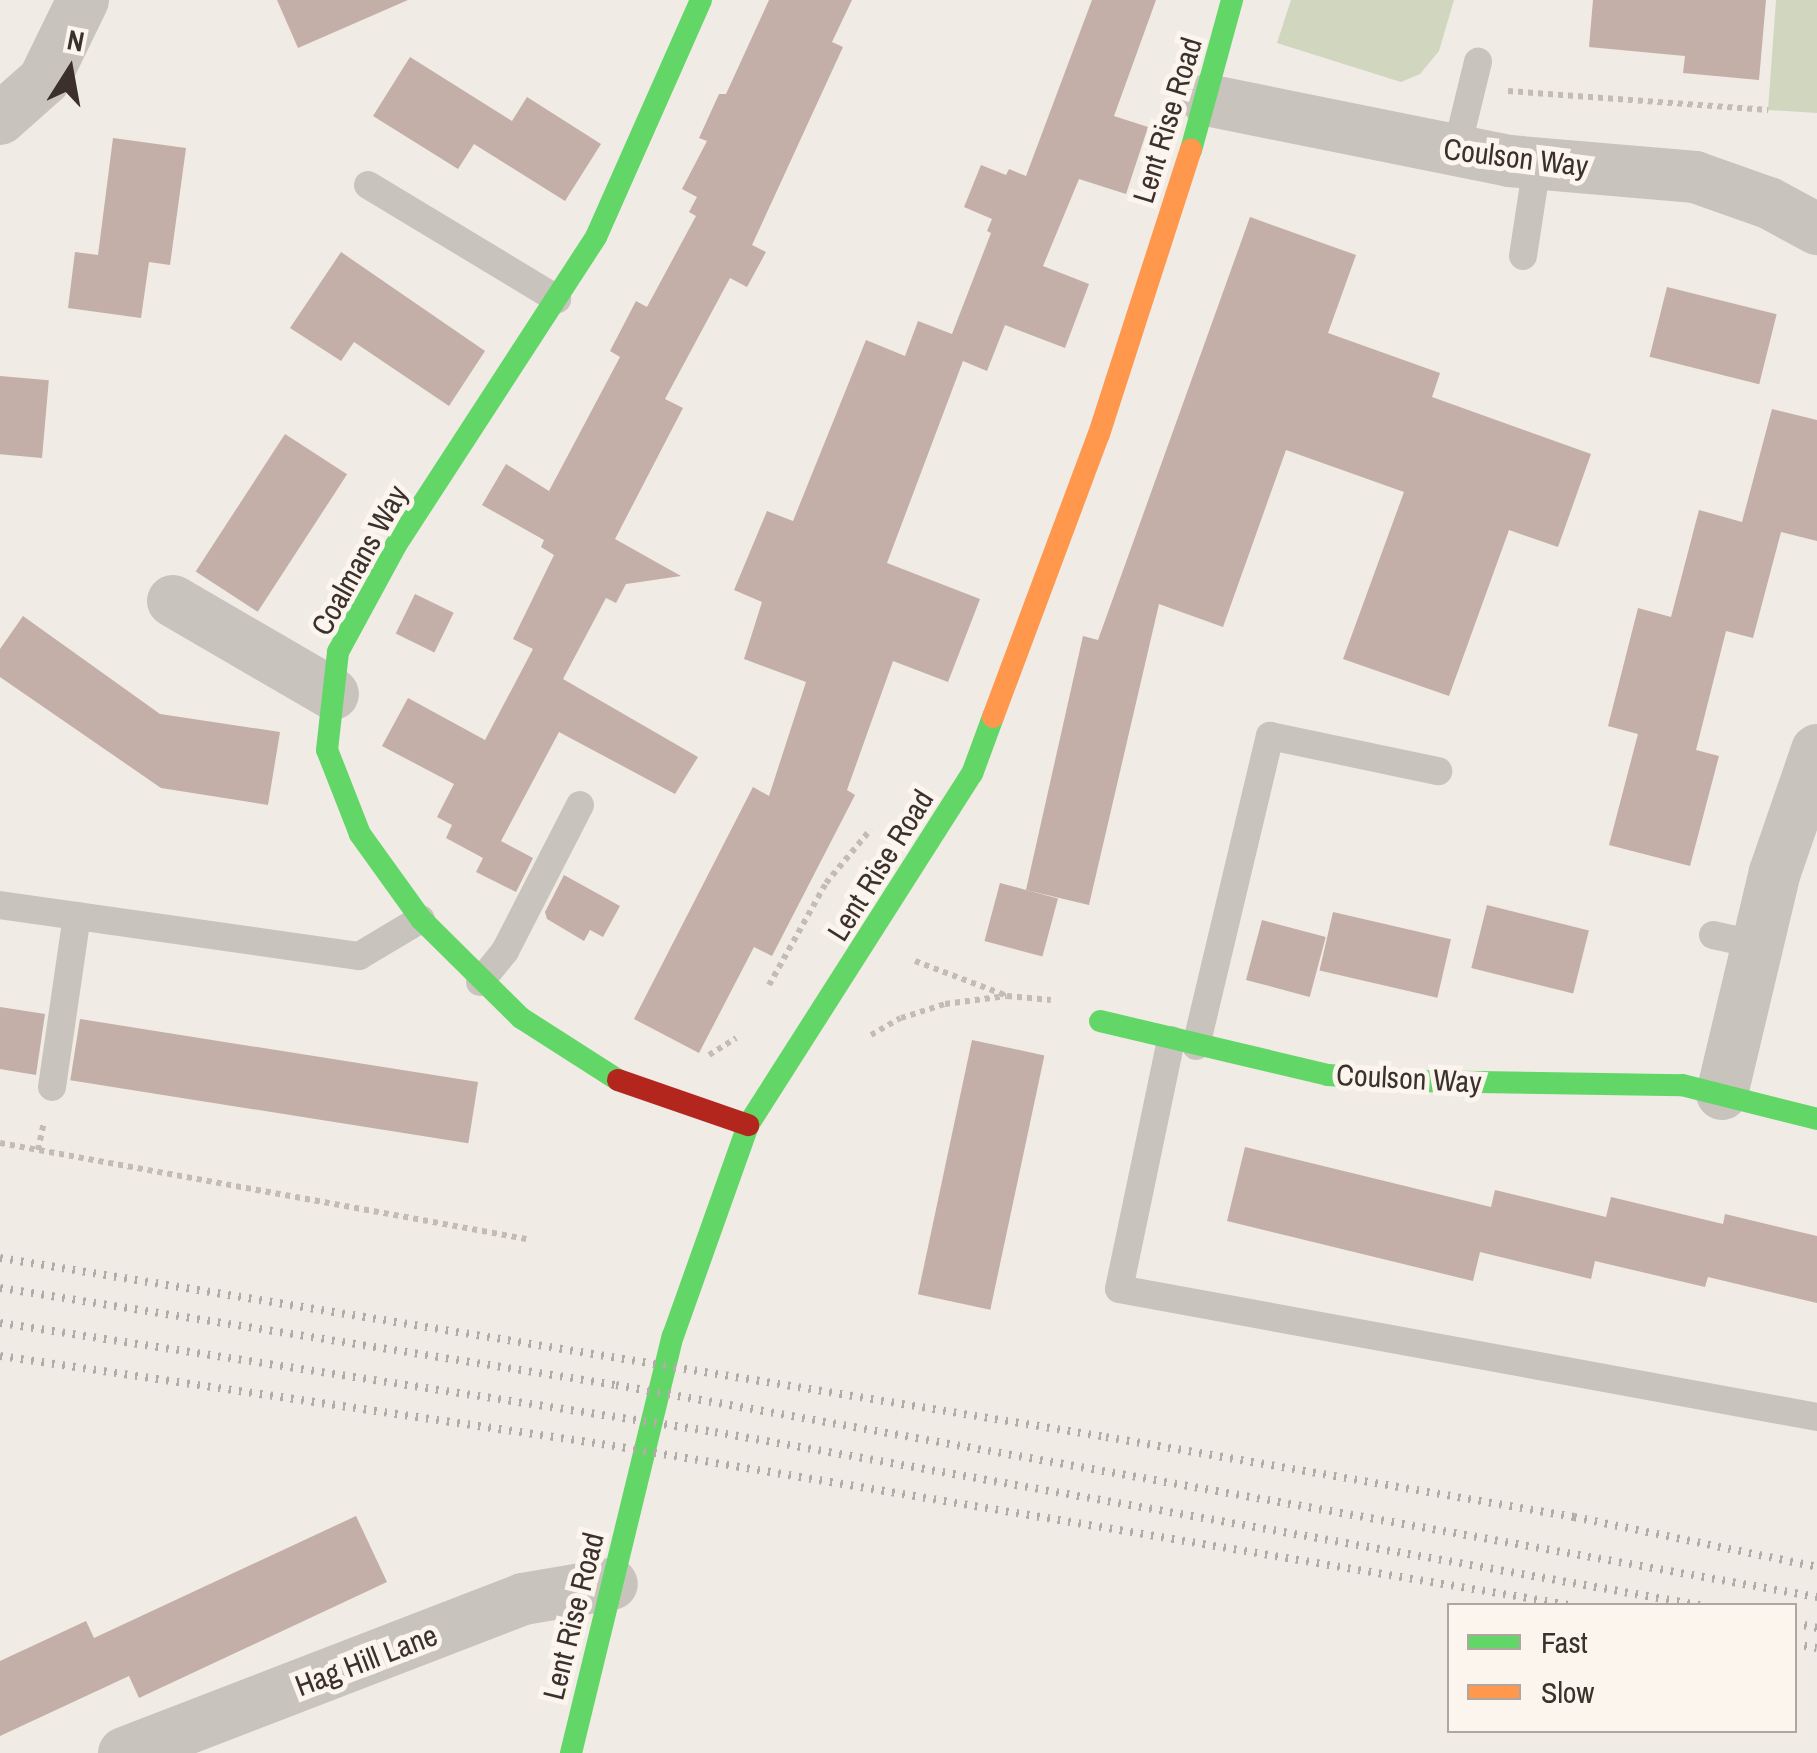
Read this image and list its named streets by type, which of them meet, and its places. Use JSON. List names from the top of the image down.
{
  "streets": {
    "street": [
      "Lent Rise Road",
      "Coulson Way",
      "Coalmans Way",
      "Hag Hill Lane"
    ]
  },
  "crossings": [
    ["Lent Rise Road", "Coulson Way"],
    ["Lent Rise Road", "Coalmans Way"],
    ["Lent Rise Road", "Hag Hill Lane"]
  ],
  "legend": ["Fast", "Slow"],
  "north": "top"
}
